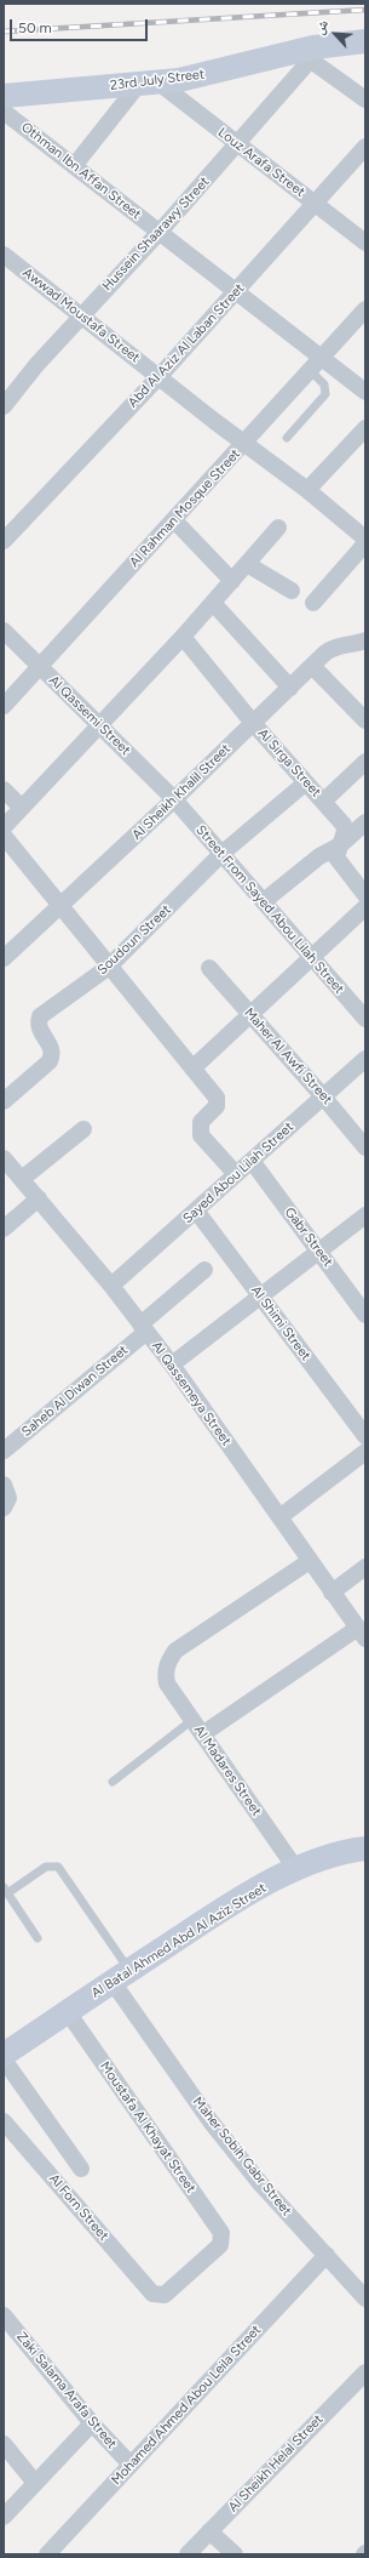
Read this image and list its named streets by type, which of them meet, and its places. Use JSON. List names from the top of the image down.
{
  "streets": {
    "main road": ["23rd July Street", "Al Batal Ahmed Abd Al Aziz Street"],
    "street": [
      "Louz Arafa Street",
      "Othman Ibn Affan Street",
      "Hussein Shaarawy Street",
      "Awwad Moustafa Street",
      "Abd Al Aziz Al Laban Street",
      "Al Rahman Mosque Street",
      "Al Qassemi Street",
      "Al Sirga Street",
      "Al Sheikh Khalil Street",
      "Street From Sayed Abou Lilah Street",
      "Soudoun Street",
      "Maher Al Awfi Street",
      "Sayed Abou Lilah Street",
      "Gabr Street",
      "Al Shimi Street",
      "Saheb Al Diwan Street",
      "Al Qassemeya Street",
      "Al Madares Street",
      "Moustafa Al Khayat Street",
      "Maher Sobih Gabr Street",
      "Al Forn Street",
      "Zaki Salama Arafa Street",
      "Mohamed Ahmed Abou Leila Street",
      "Al Sheikh Helal Street"
    ]
  },
  "crossings": [
    ["23rd July Street", "Louz Arafa Street"],
    ["23rd July Street", "Hussein Shaarawy Street"],
    ["Louz Arafa Street", "Hussein Shaarawy Street"],
    ["Louz Arafa Street", "Abd Al Aziz Al Laban Street"],
    ["Othman Ibn Affan Street", "Hussein Shaarawy Street"],
    ["Othman Ibn Affan Street", "Abd Al Aziz Al Laban Street"],
    ["Othman Ibn Affan Street", "Al Rahman Mosque Street"],
    ["Hussein Shaarawy Street", "Awwad Moustafa Street"],
    ["Awwad Moustafa Street", "Abd Al Aziz Al Laban Street"],
    ["Awwad Moustafa Street", "Al Rahman Mosque Street"],
    ["Al Rahman Mosque Street", "Al Qassemi Street"],
    ["Al Qassemi Street", "Al Sheikh Khalil Street"],
    ["Al Qassemi Street", "Street From Sayed Abou Lilah Street"],
    ["Al Sirga Street", "Al Sheikh Khalil Street"],
    ["Al Sirga Street", "Soudoun Street"],
    ["Al Sheikh Khalil Street", "Street From Sayed Abou Lilah Street"],
    ["Street From Sayed Abou Lilah Street", "Soudoun Street"],
    ["Maher Al Awfi Street", "Sayed Abou Lilah Street"],
    ["Sayed Abou Lilah Street", "Gabr Street"],
    ["Sayed Abou Lilah Street", "Al Shimi Street"],
    ["Sayed Abou Lilah Street", "Al Qassemeya Street"],
    ["Saheb Al Diwan Street", "Al Qassemeya Street"],
    ["Al Qassemeya Street", "Al Madares Street"],
    ["Al Madares Street", "Al Batal Ahmed Abd Al Aziz Street"],
    ["Al Batal Ahmed Abd Al Aziz Street", "Moustafa Al Khayat Street"],
    ["Al Batal Ahmed Abd Al Aziz Street", "Maher Sobih Gabr Street"],
    ["Moustafa Al Khayat Street", "Al Forn Street"],
    ["Maher Sobih Gabr Street", "Mohamed Ahmed Abou Leila Street"],
    ["Zaki Salama Arafa Street", "Mohamed Ahmed Abou Leila Street"]
  ],
  "scale_bar": "50 m",
  "north": "top left"
}
